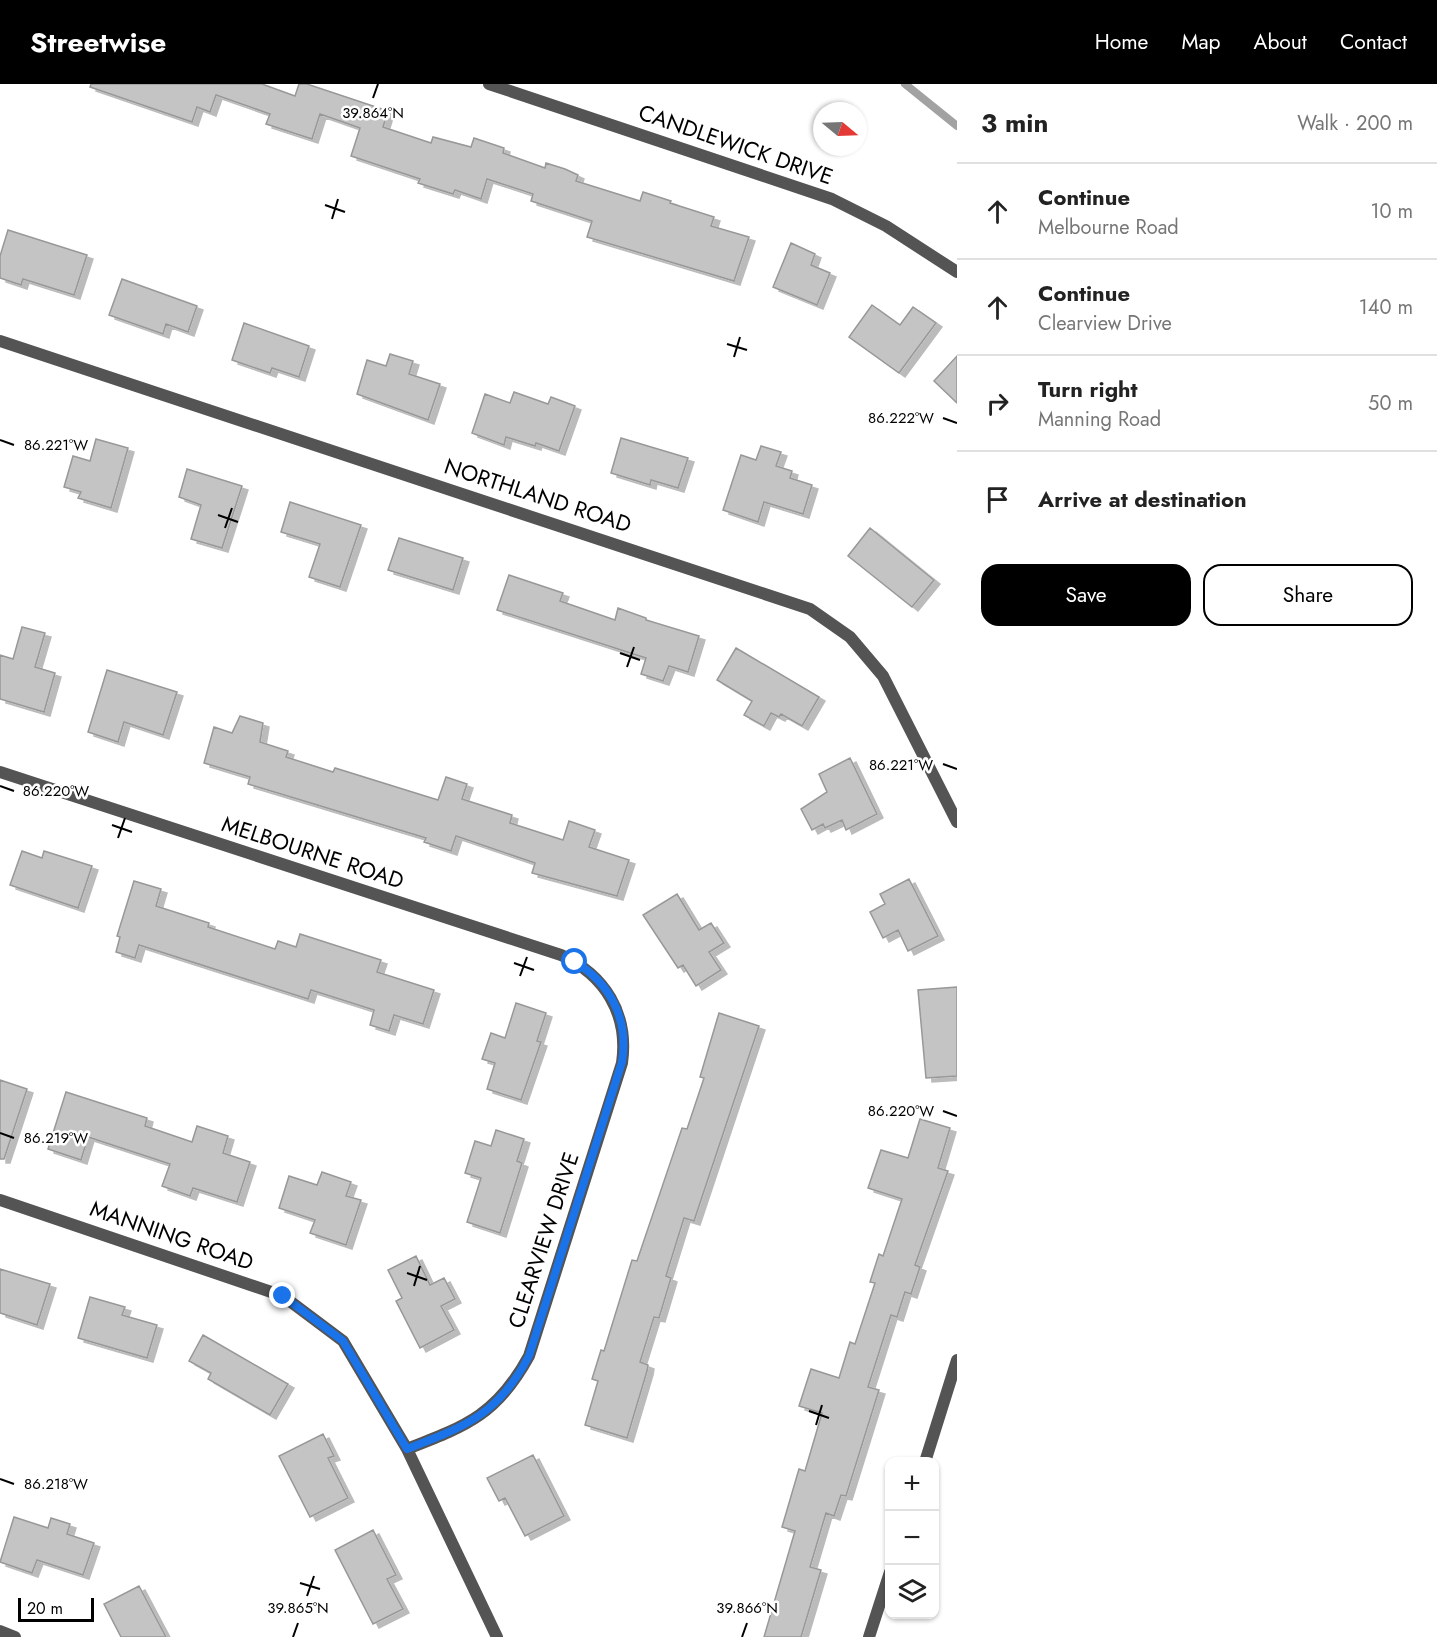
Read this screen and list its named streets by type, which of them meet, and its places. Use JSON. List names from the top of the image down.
{
  "streets": {
    "street": [
      "CANDLEWICK DRIVE",
      "NORTHLAND ROAD",
      "MELBOURNE ROAD",
      "MANNING ROAD",
      "CLEARVIEW DRIVE"
    ]
  },
  "crossings": [
    ["MELBOURNE ROAD", "CLEARVIEW DRIVE"],
    ["MANNING ROAD", "CLEARVIEW DRIVE"]
  ],
  "scale_bar": "20 m",
  "north": "right",
  "page": {
    "header": "Streetwise",
    "nav": [
      "Home",
      "Map",
      "About",
      "Contact"
    ],
    "heading": ["3 min", "Walk · 200 m"],
    "list": [
      ["Continue", "Melbourne Road", "10 m"],
      ["Continue", "Clearview Drive", "140 m"],
      ["Turn right", "Manning Road", "50 m"],
      "Arrive at destination"
    ],
    "buttons": ["Save", "Share"],
    "map_buttons": ["+", "−"],
    "scale": "20 m"
  },
  "coordinates": [
    "39.864°N",
    "86.222°W",
    "86.221°W",
    "86.220°W",
    "86.219°W",
    "86.218°W",
    "39.865°N",
    "39.866°N"
  ]
}
